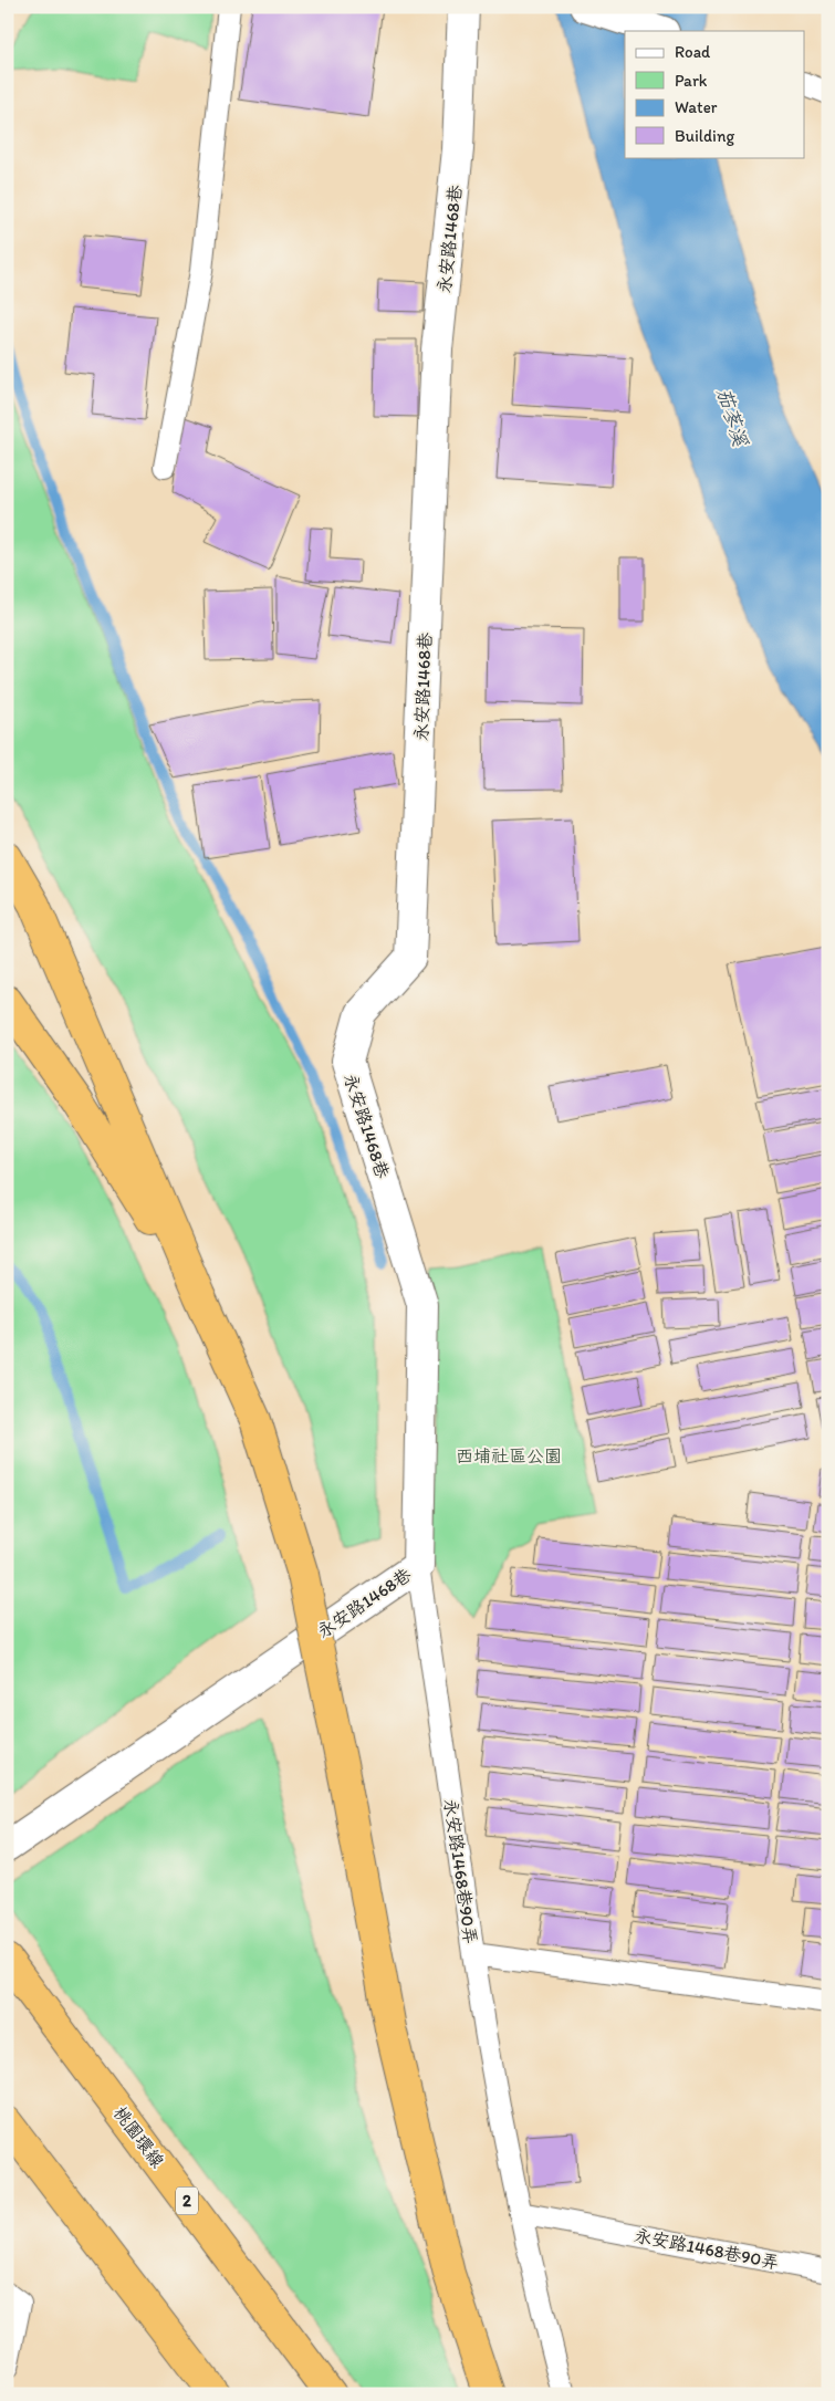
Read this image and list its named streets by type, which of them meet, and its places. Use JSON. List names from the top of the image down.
{
  "streets": {
    "highway": ["桃園環線", "2"],
    "street": ["永安路1468巷"],
    "lane": ["永安路1468巷90弄"]
  },
  "crossings": [
    ["永安路1468巷", "永安路1468巷90弄"]
  ],
  "water": ["茄苳溪"],
  "parks": ["西埔社區公園"],
  "legend": [
    "Road",
    "Park",
    "Water",
    "Building"
  ]
}
